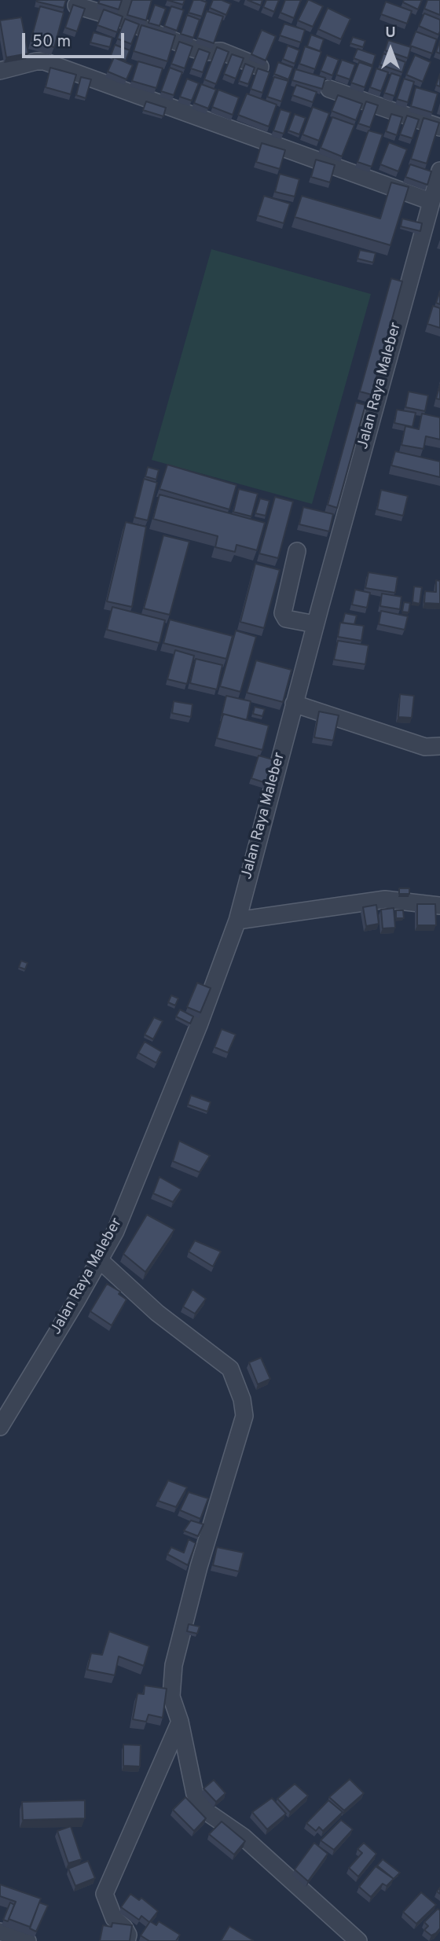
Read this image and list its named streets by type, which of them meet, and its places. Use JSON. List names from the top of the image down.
{
  "streets": {
    "street": ["Jalan Raya Maleber"]
  },
  "scale_bar": "50 m",
  "north": "top"
}
